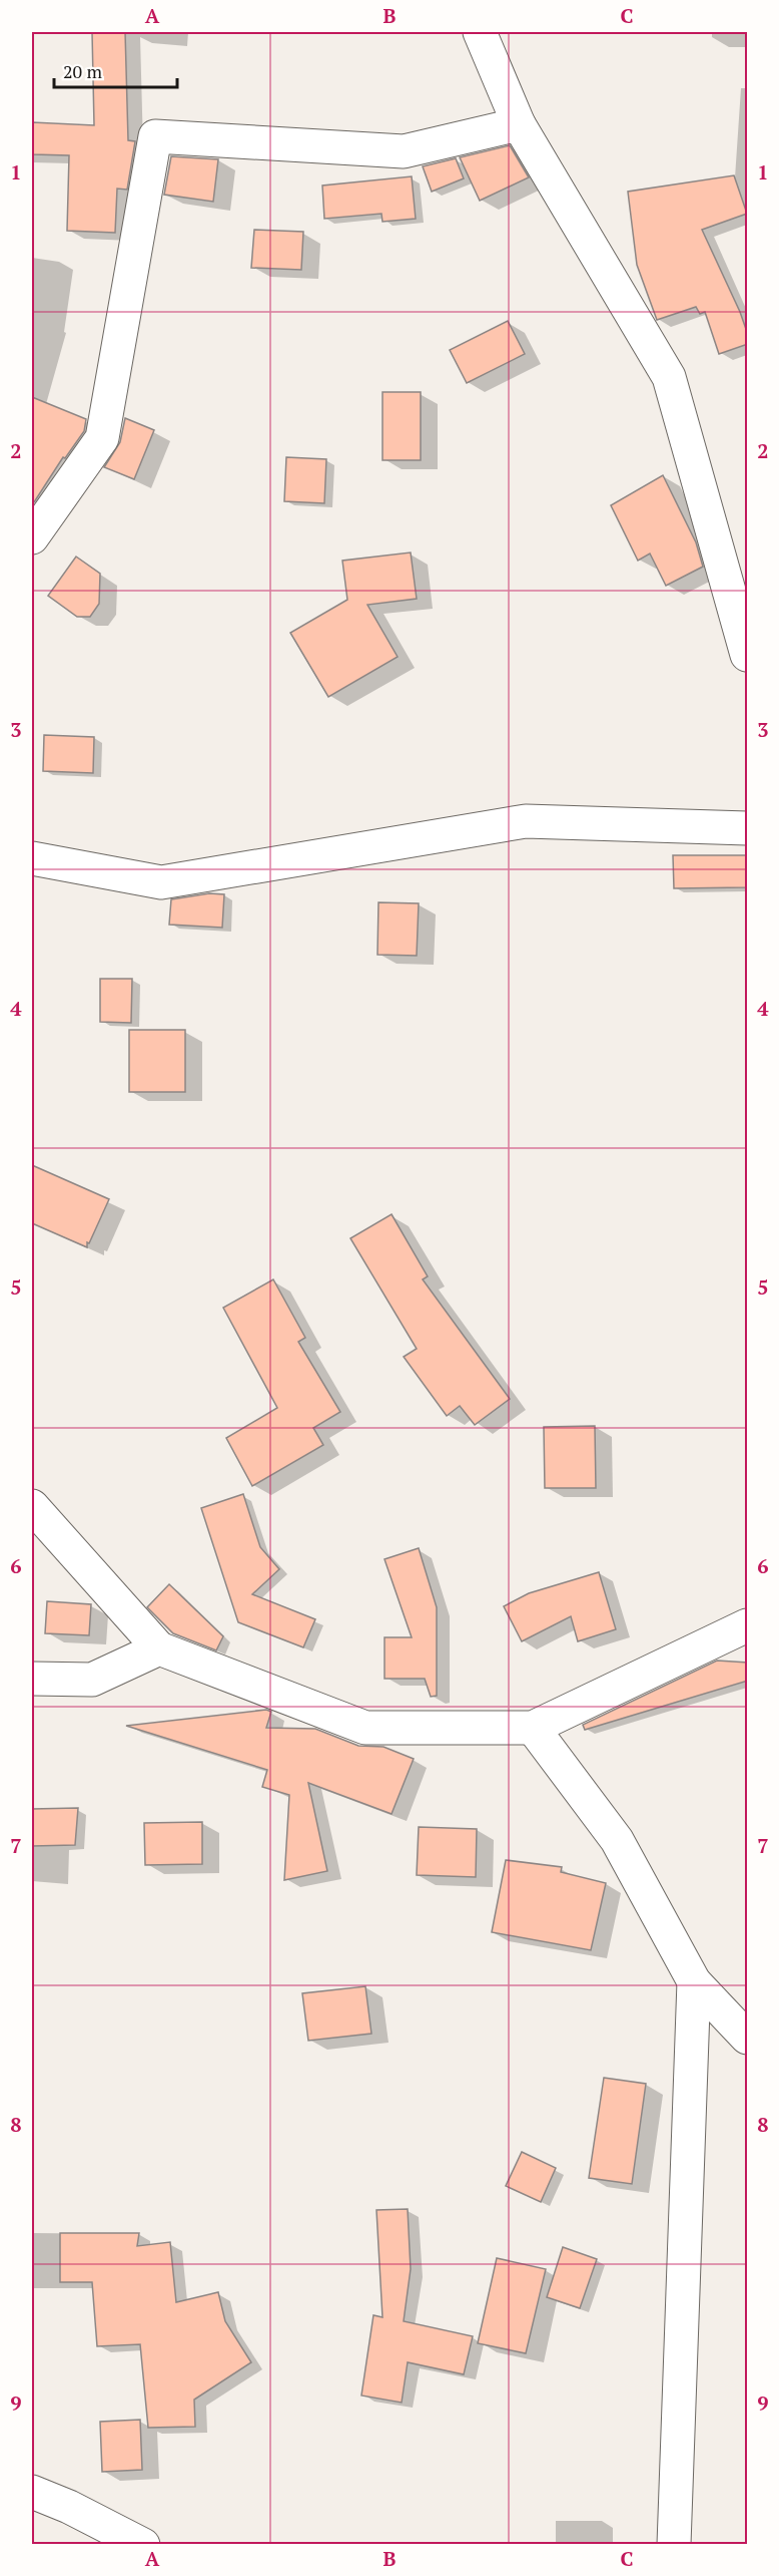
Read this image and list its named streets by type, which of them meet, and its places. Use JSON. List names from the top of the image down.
{
  "scale_bar": "20 m",
  "grid": {
    "columns": ["A", "B", "C"],
    "rows": [
      "1",
      "2",
      "3",
      "4",
      "5",
      "6",
      "7",
      "8",
      "9"
    ]
  }
}
